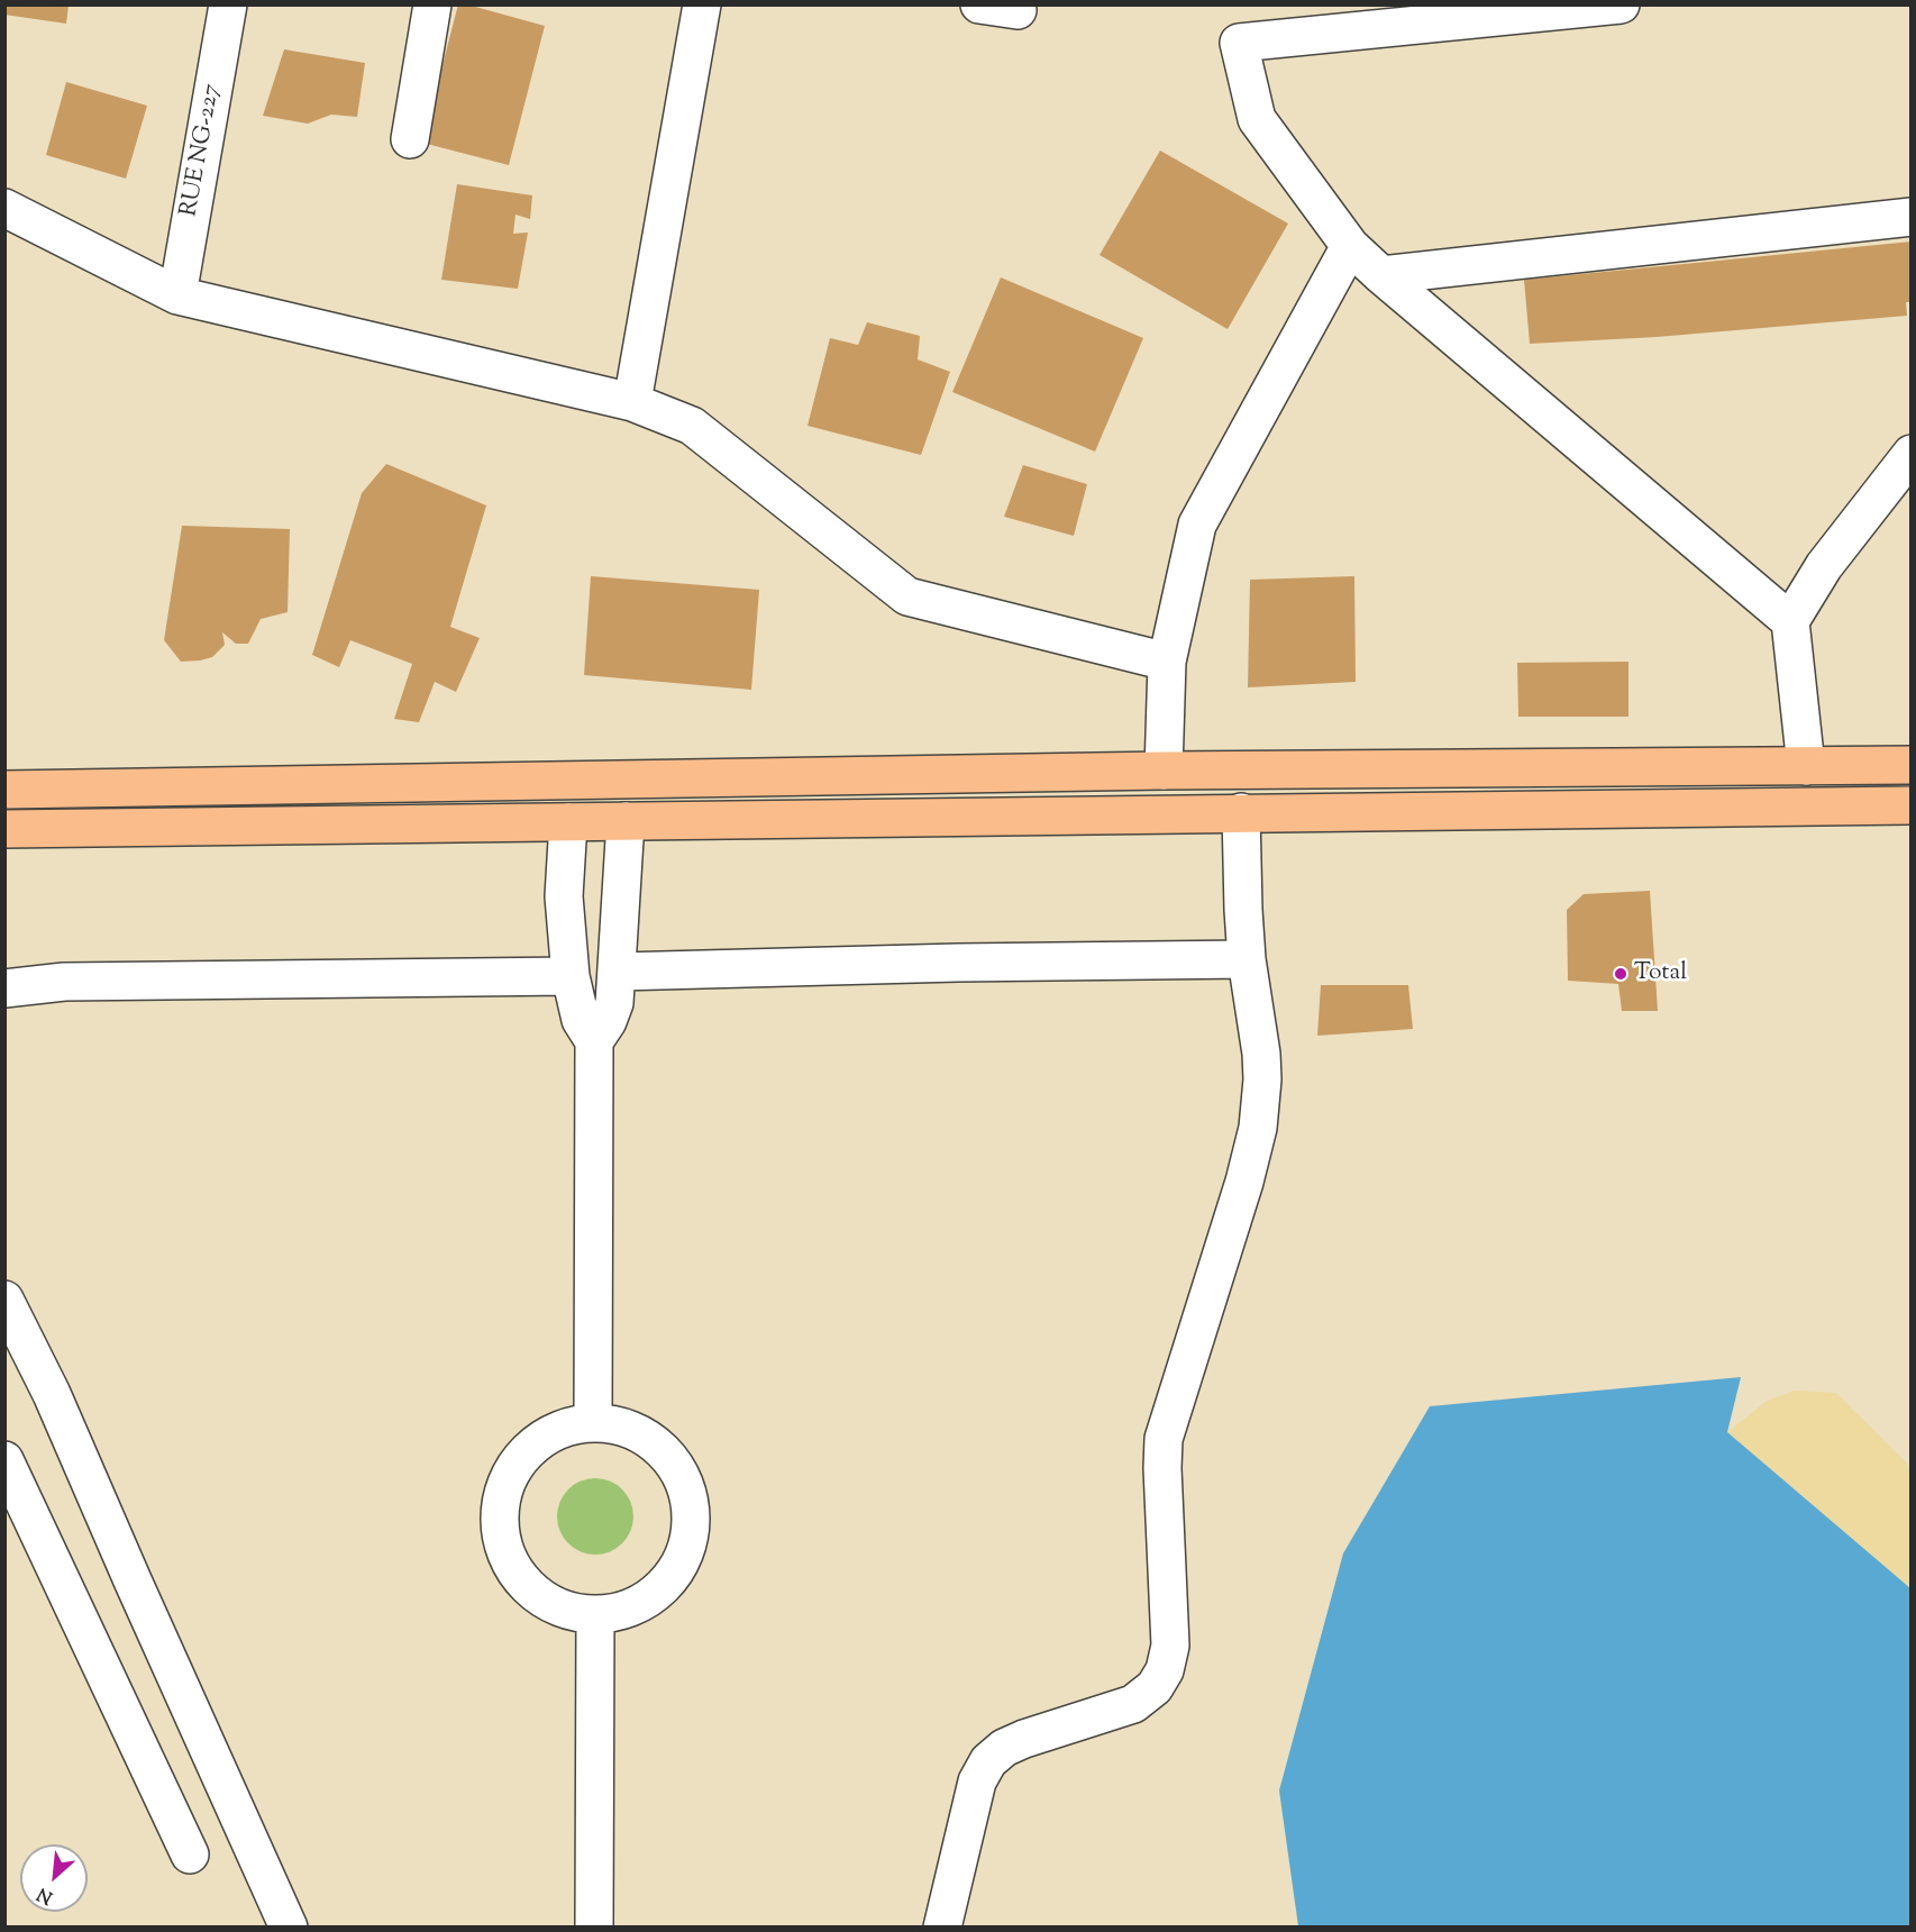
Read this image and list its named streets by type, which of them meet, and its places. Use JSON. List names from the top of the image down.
{
  "streets": {
    "street": ["RUE NG-227"]
  },
  "places": ["Total"],
  "north": "bottom left"
}
